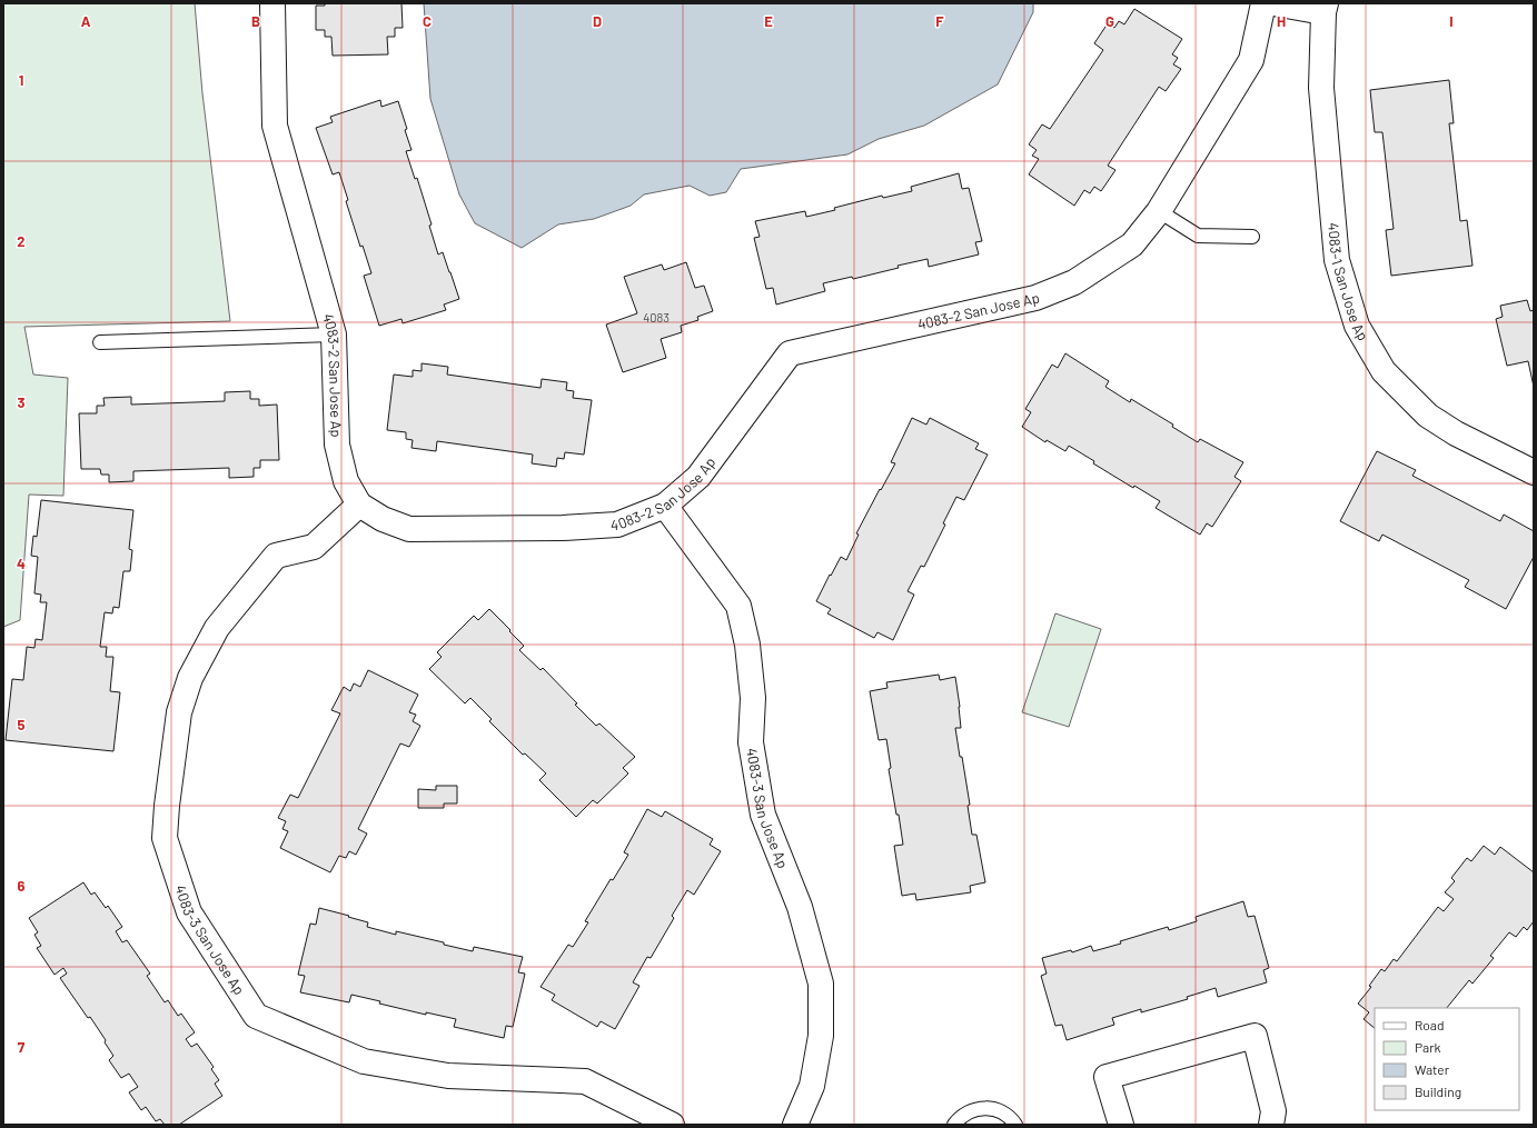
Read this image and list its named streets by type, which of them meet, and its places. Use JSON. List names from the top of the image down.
{
  "streets": {
    "street": ["4083-1 San Jose Ap", "4083-2 San Jose Ap", "4083-3 San Jose Ap"]
  },
  "crossings": [
    ["4083-2 San Jose Ap", "4083-3 San Jose Ap"]
  ],
  "house_numbers": ["4083"],
  "legend": [
    "Road",
    "Park",
    "Water",
    "Building"
  ],
  "grid": {
    "columns": [
      "A",
      "B",
      "C",
      "D",
      "E",
      "F",
      "G",
      "H",
      "I"
    ],
    "rows": [
      "1",
      "2",
      "3",
      "4",
      "5",
      "6",
      "7"
    ]
  }
}
